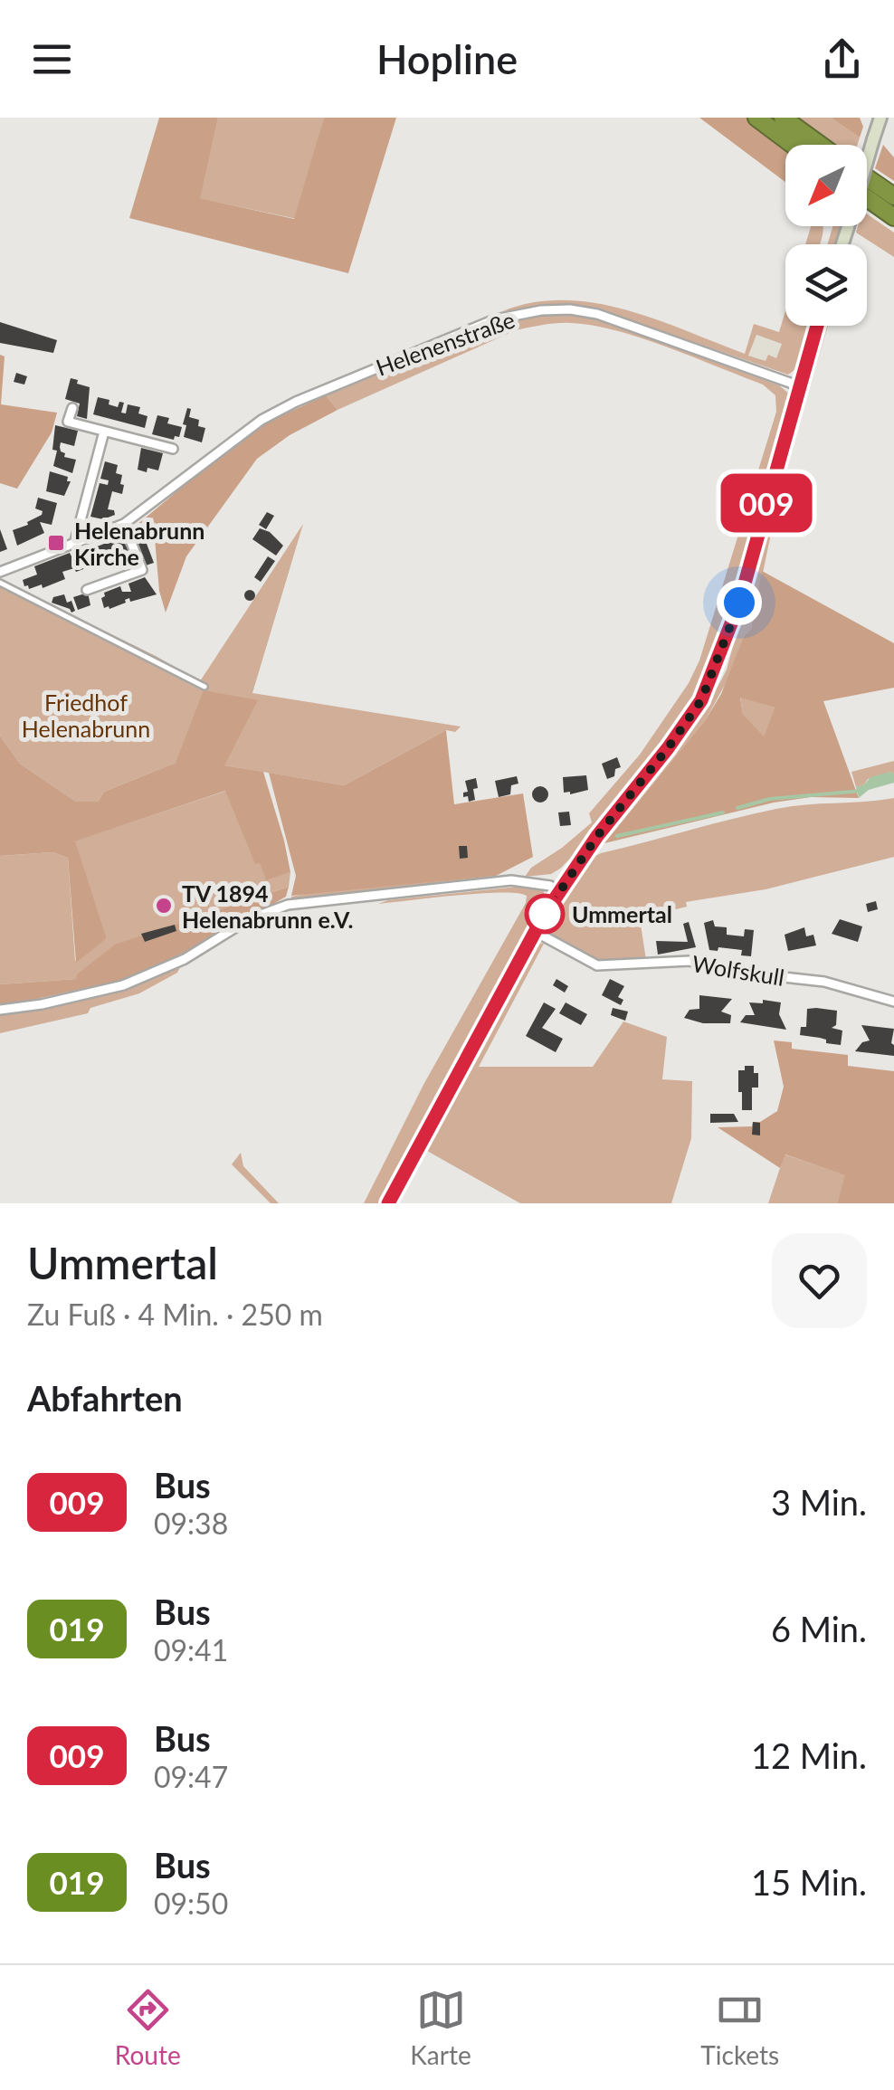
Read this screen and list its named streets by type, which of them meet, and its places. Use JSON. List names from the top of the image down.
{
  "streets": {
    "street": ["Helenenstraße", "Wolfskull"]
  },
  "parks": ["Friedhof Helenabrunn"],
  "places": {
    "transit": ["Helenabrunn Kirche"],
    "other": ["TV 1894 Helenabrunn e.V.", "Ummertal"]
  },
  "lines": ["bus line 009"],
  "north": "bottom left",
  "page": {
    "header": "Hopline",
    "on_map": "009",
    "heading": [
      ["Ummertal", "Zu Fuß · 4 Min. · 250 m"],
      "Abfahrten"
    ],
    "list": [
      {
        "mark": "009",
        "name": "Bus",
        "note": "09:38",
        "value": "3 Min."
      },
      {
        "mark": "019",
        "name": "Bus",
        "note": "09:41",
        "value": "6 Min."
      },
      {
        "mark": "009",
        "name": "Bus",
        "note": "09:47",
        "value": "12 Min."
      },
      {
        "mark": "019",
        "name": "Bus",
        "note": "09:50",
        "value": "15 Min."
      }
    ],
    "tabs": ["Route", "Karte", "Tickets"]
  }
}
